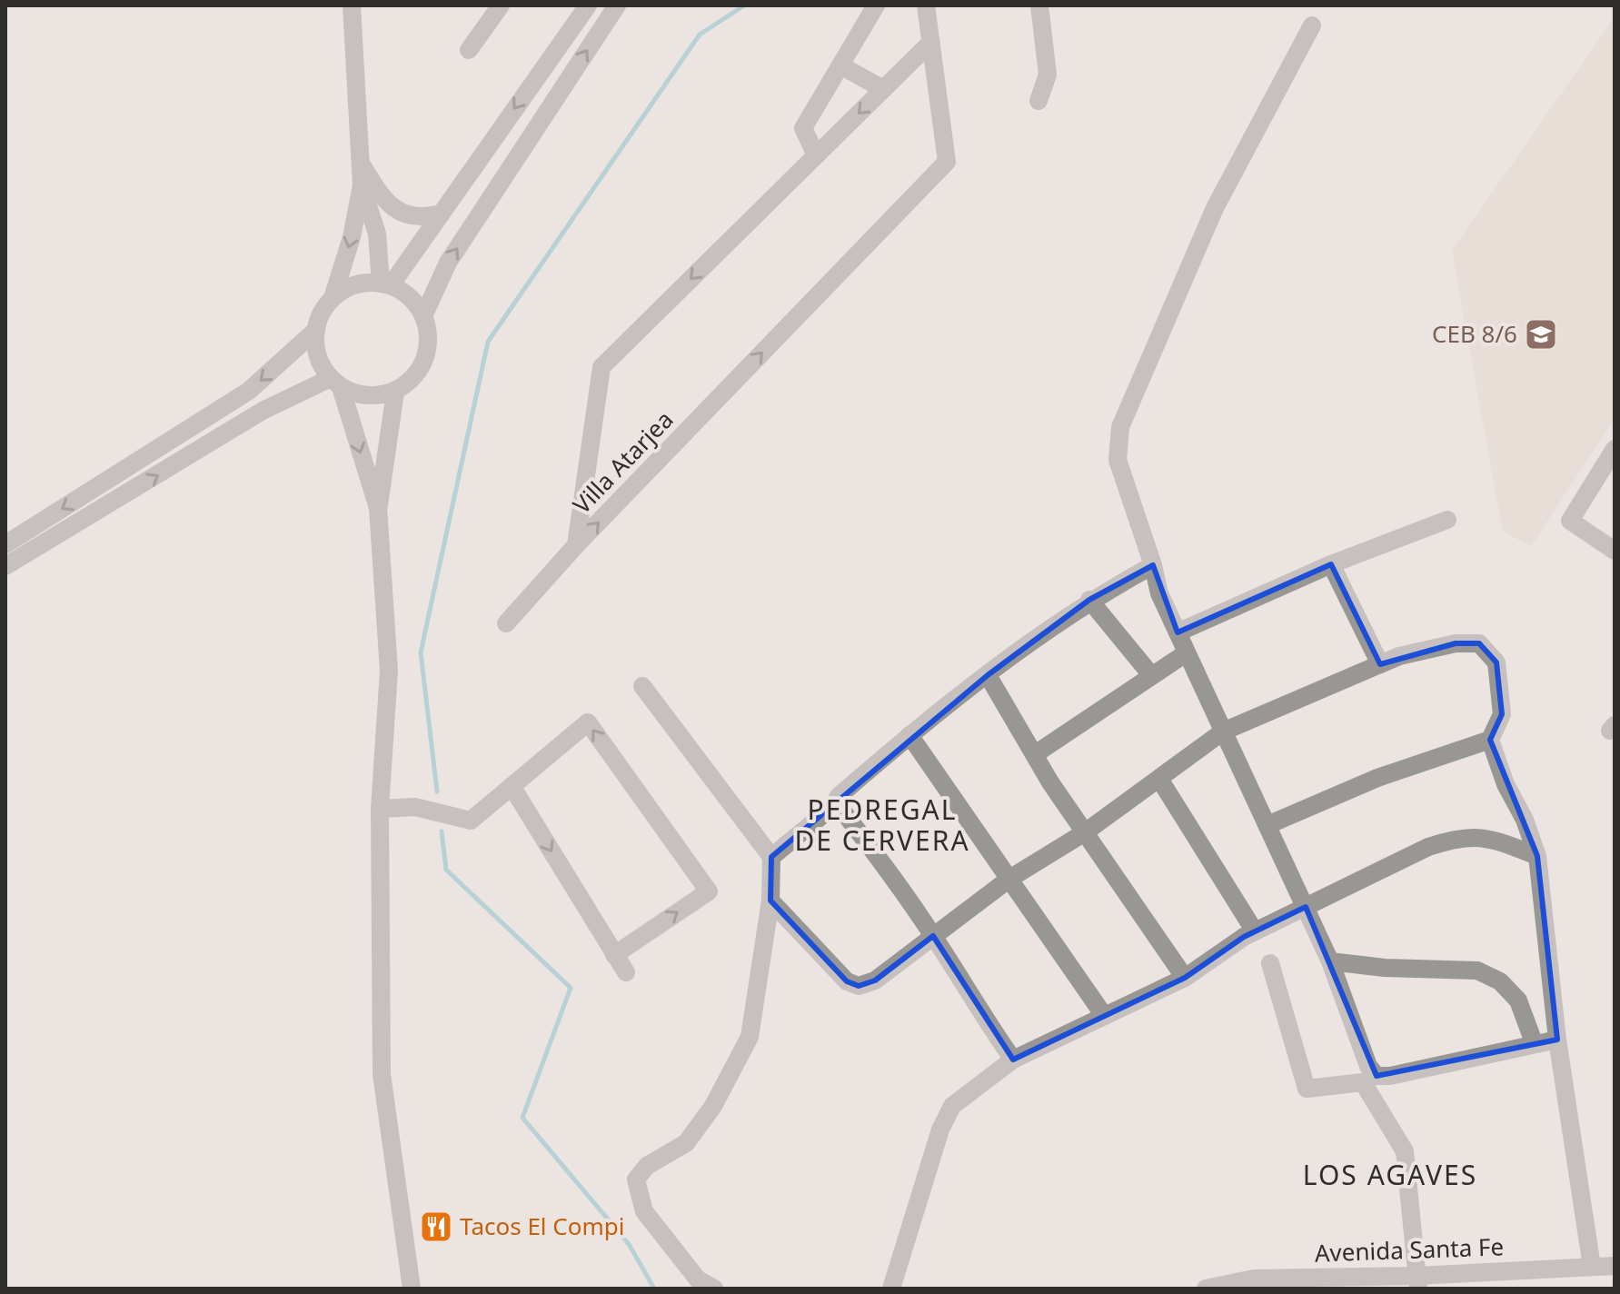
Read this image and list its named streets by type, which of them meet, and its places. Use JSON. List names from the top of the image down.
{
  "streets": {
    "street": ["Villa Atarjea", "Avenida Santa Fe"]
  },
  "districts": ["PEDREGAL DE CERVERA", "LOS AGAVES"],
  "places": {
    "school or university": ["CEB 8/6"],
    "restaurant": ["Tacos El Compi"]
  }
}
